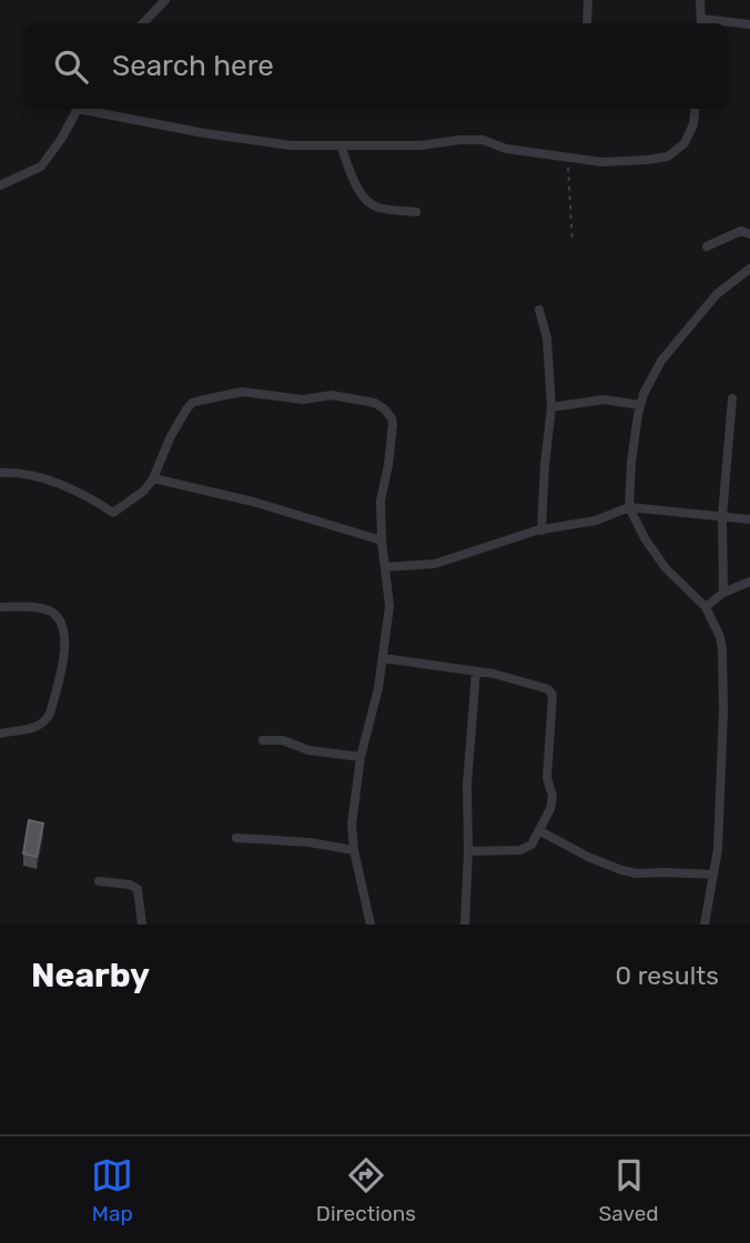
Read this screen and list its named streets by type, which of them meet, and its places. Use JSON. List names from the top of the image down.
{
  "page": {
    "search": "Search here",
    "heading": ["Nearby", "0 results"],
    "nav": ["Map", "Directions", "Saved"]
  }
}
